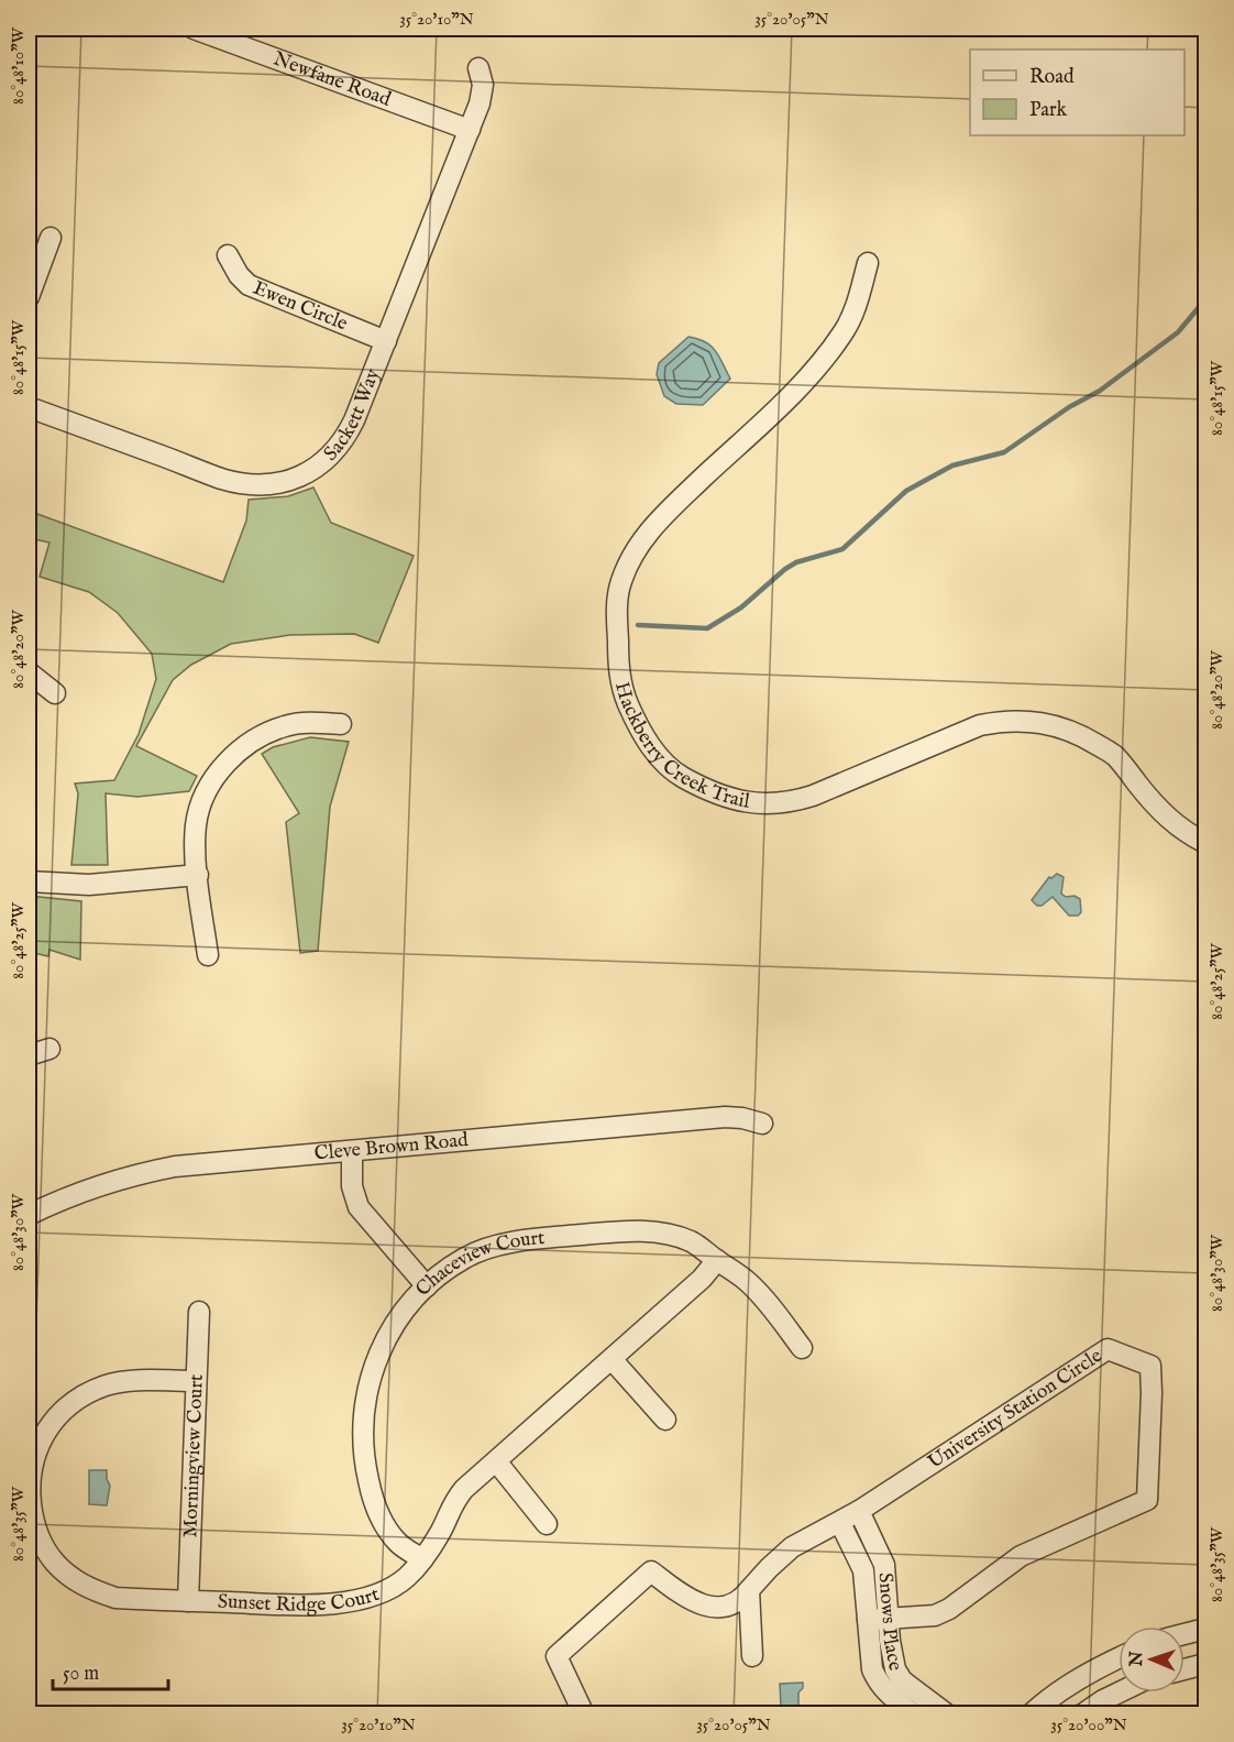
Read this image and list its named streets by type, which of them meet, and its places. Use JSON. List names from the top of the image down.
{
  "streets": {
    "street": [
      "Newfane Road",
      "Ewen Circle",
      "Sackett Way",
      "Hackberry Creek Trail",
      "Cleve Brown Road",
      "Chaceview Court",
      "University Station Circle",
      "Morningview Court",
      "Sunset Ridge Court",
      "Snows Place"
    ]
  },
  "crossings": [
    ["Newfane Road", "Sackett Way"],
    ["Ewen Circle", "Sackett Way"],
    ["Chaceview Court", "Sunset Ridge Court"],
    ["University Station Circle", "Snows Place"],
    ["Morningview Court", "Sunset Ridge Court"]
  ],
  "legend": ["Road", "Park"],
  "scale_bar": "50 m",
  "north": "left",
  "coordinates": [
    "35°20'10\"N",
    "35°20'05\"N",
    "80°48'10\"W",
    "80°48'15\"W",
    "80°48'20\"W",
    "80°48'25\"W",
    "80°48'30\"W",
    "80°48'35\"W",
    "35°20'00\"N"
  ]
}
